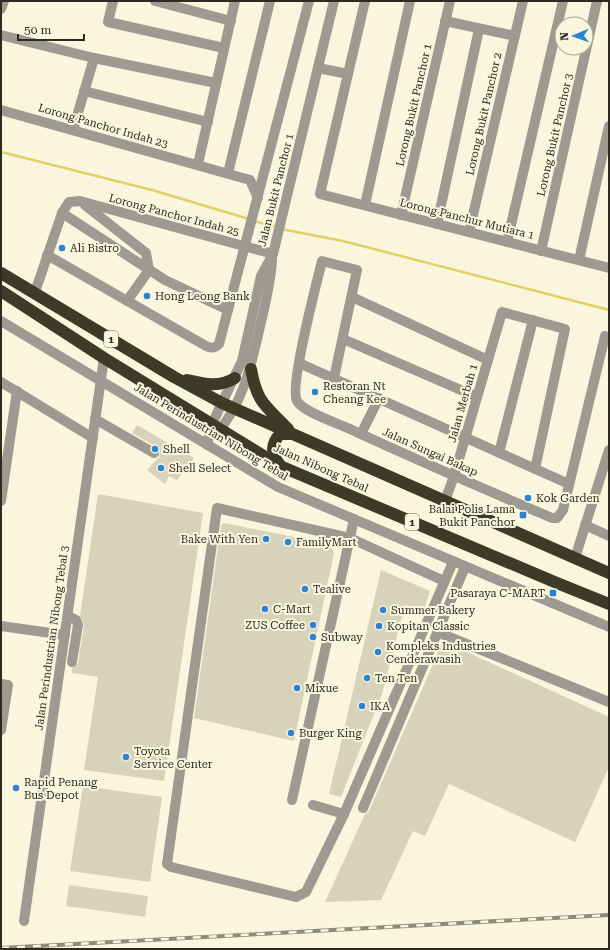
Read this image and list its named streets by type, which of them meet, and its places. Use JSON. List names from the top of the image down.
{
  "streets": {
    "highway": ["1", "Jalan Nibong Tebal"],
    "street": [
      "Lorong Bukit Panchor 1",
      "Lorong Bukit Panchor 2",
      "Lorong Panchor Indah 23",
      "Lorong Bukit Panchor 3",
      "Jalan Bukit Panchor 1",
      "Lorong Panchor Indah 25",
      "Lorong Panchur Mutiara 1",
      "Jalan Merbah 1",
      "Jalan Perindustrian Nibong Tebal",
      "Jalan Sungai Bakap",
      "Jalan Perindustrian Nibong Tebal 3"
    ]
  },
  "crossings": [
    ["Lorong Bukit Panchor 1", "Lorong Panchur Mutiara 1"],
    ["Lorong Bukit Panchor 2", "Lorong Panchur Mutiara 1"],
    ["Lorong Panchor Indah 23", "Jalan Bukit Panchor 1"],
    ["Lorong Bukit Panchor 3", "Lorong Panchur Mutiara 1"],
    ["Jalan Bukit Panchor 1", "Lorong Panchor Indah 25"],
    ["Jalan Bukit Panchor 1", "Jalan Nibong Tebal"],
    ["Jalan Merbah 1", "Jalan Sungai Bakap"],
    ["Jalan Merbah 1", "Jalan Nibong Tebal"],
    ["Jalan Perindustrian Nibong Tebal", "Jalan Perindustrian Nibong Tebal 3"],
    ["Jalan Nibong Tebal", "Jalan Perindustrian Nibong Tebal 3"]
  ],
  "places": {
    "other": [
      "Ali Bistro",
      "Hong Leong Bank",
      "Restoran Nt Cheang Kee",
      "Shell",
      "Shell Select",
      "Kok Garden",
      "Bake With Yen",
      "FamilyMart",
      "Tealive",
      "C-Mart",
      "Summer Bakery",
      "ZUS Coffee",
      "Kopitan Classic",
      "Subway",
      "Kompleks Industries Cenderawasih",
      "Ten Ten",
      "Mixue",
      "IKA",
      "Burger King",
      "Toyota Service Center",
      "Rapid Penang Bus Depot"
    ],
    "transit": ["Balai Polis Lama Bukit Panchor", "Pasaraya C-MART"]
  },
  "scale_bar": "50 m",
  "north": "left"
}
